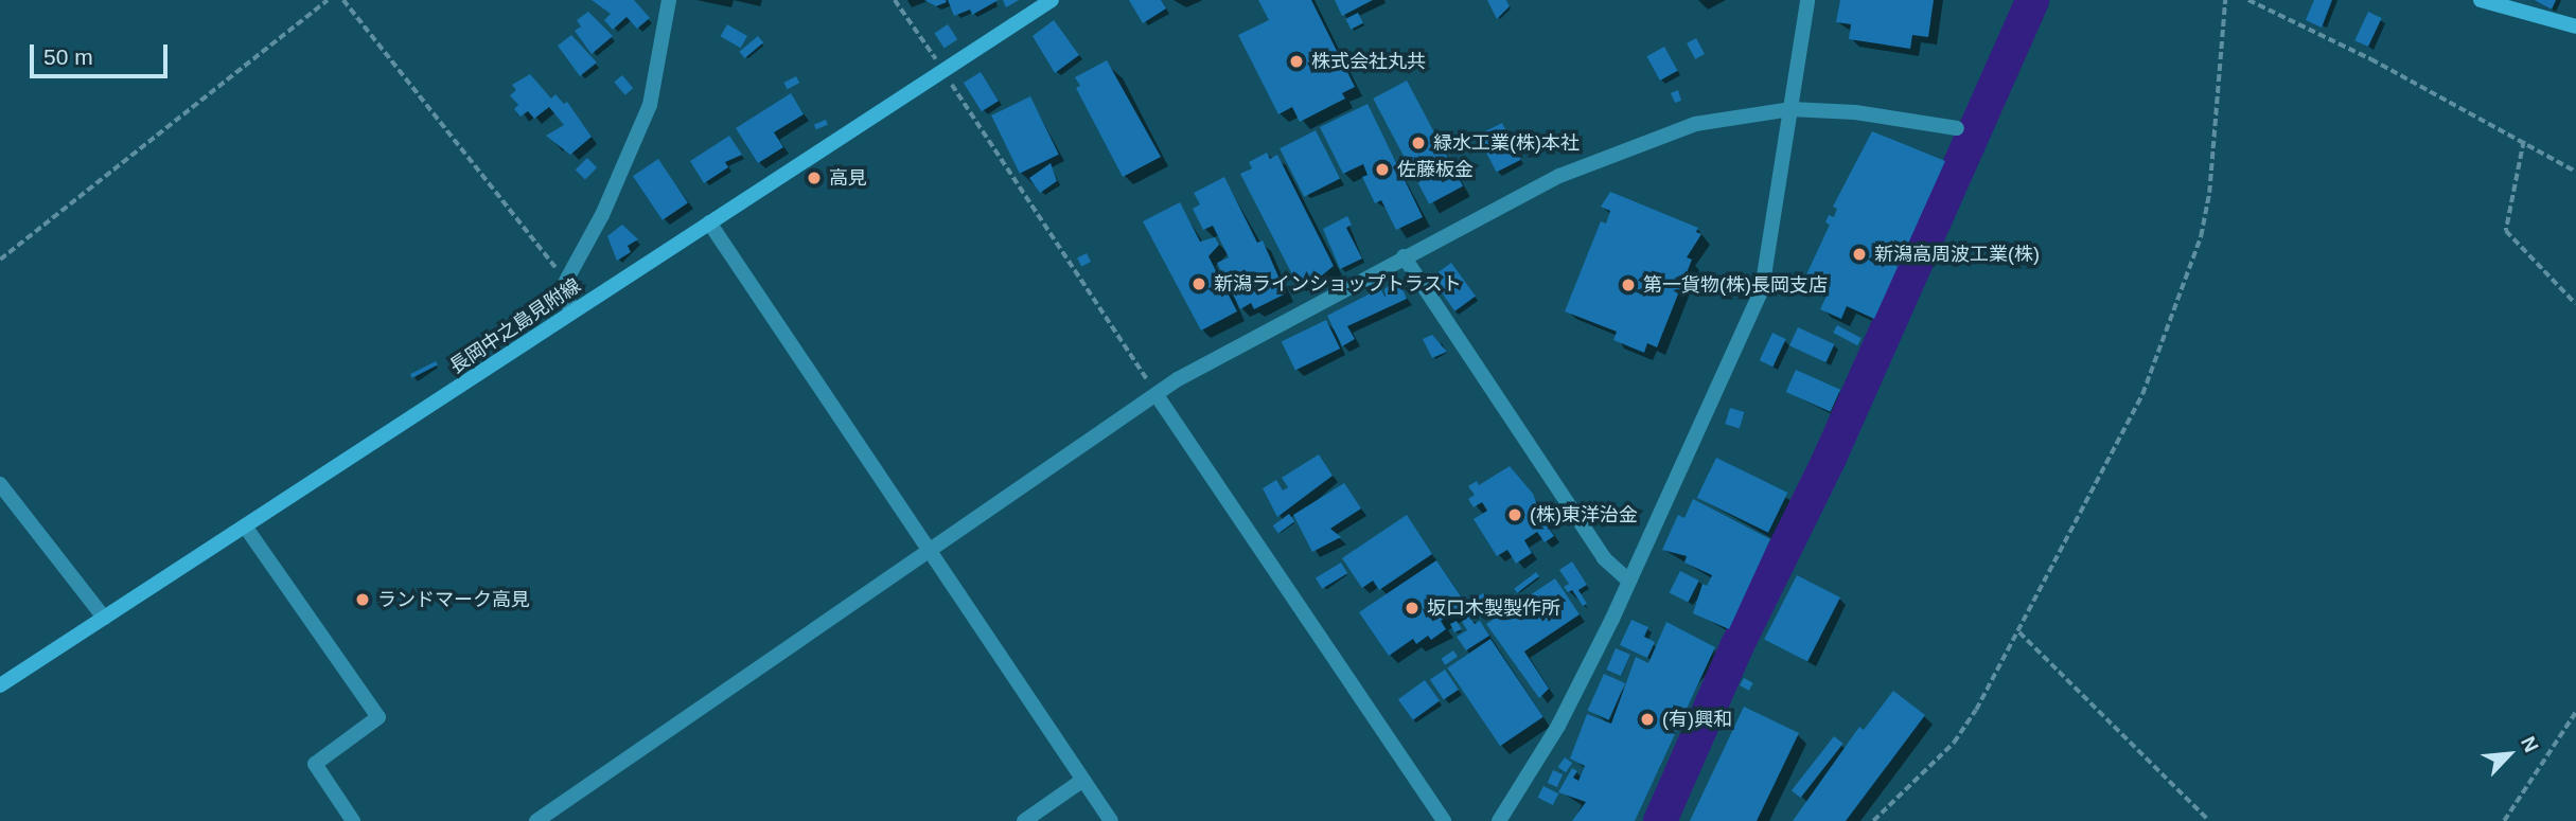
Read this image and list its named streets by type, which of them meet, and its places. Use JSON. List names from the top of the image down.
{
  "streets": {
    "main road": ["長岡中之島見附線"]
  },
  "places": [
    "株式会社丸共",
    "緑水工業(株)本社",
    "佐藤板金",
    "高見",
    "新潟高周波工業(株)",
    "新潟ラインショップトラスト",
    "第一貨物(株)長岡支店",
    "(株)東洋治金",
    "ランドマーク高見",
    "坂口木製製作所",
    "(有)興和"
  ],
  "scale_bar": "50 m",
  "north": "top right"
}
